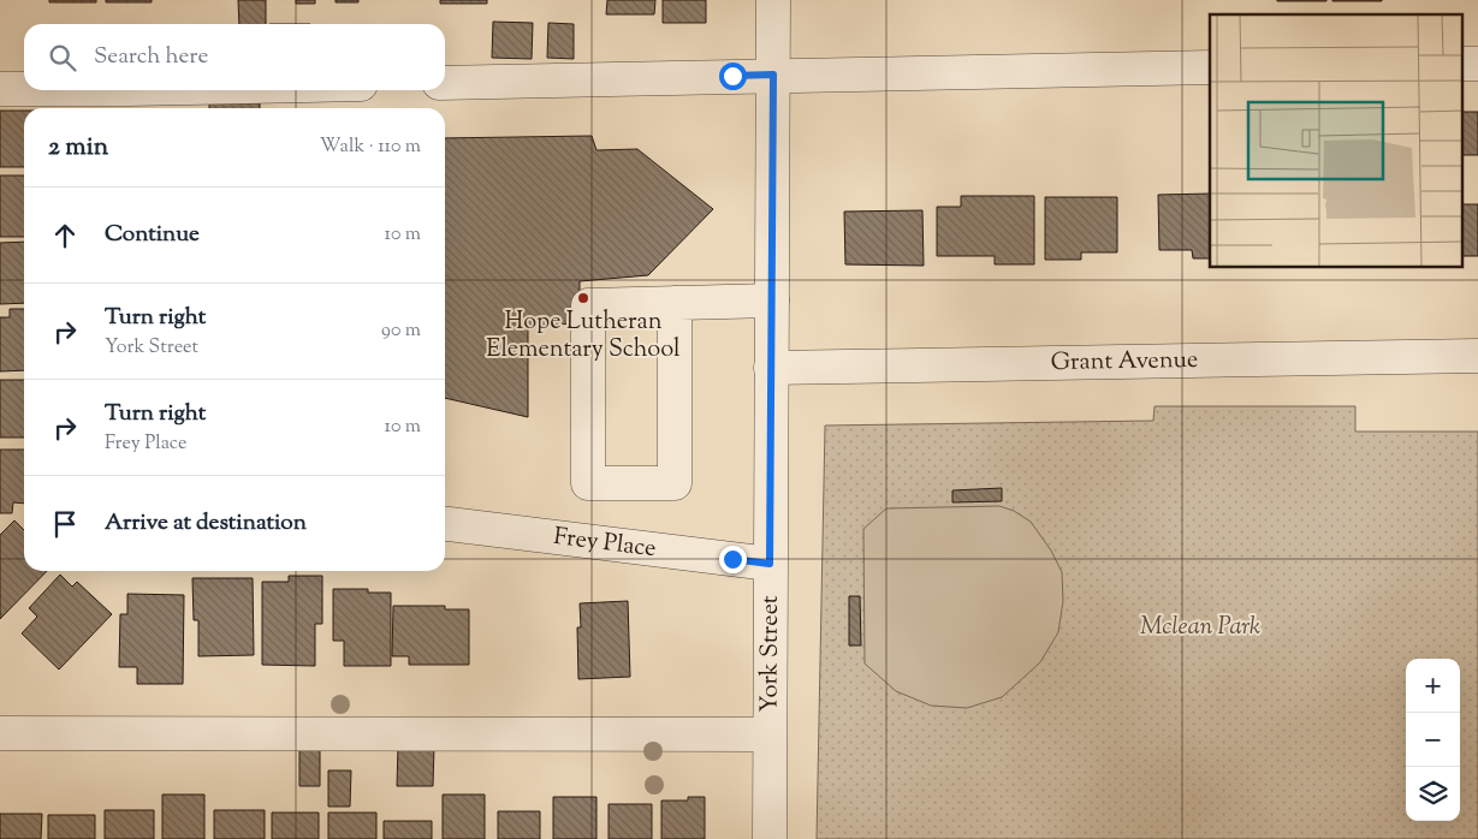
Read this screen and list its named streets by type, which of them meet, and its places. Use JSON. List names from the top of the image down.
{
  "streets": {
    "street": ["Grant Avenue", "Frey Place", "York Street"]
  },
  "crossings": [
    ["Grant Avenue", "York Street"],
    ["Frey Place", "York Street"]
  ],
  "parks": ["Mclean Park"],
  "places": ["Hope Lutheran Elementary School"],
  "page": {
    "search": "Search here",
    "heading": ["2 min", "Walk · 110 m"],
    "list": [
      ["Continue", "10 m"],
      ["Turn right", "York Street", "90 m"],
      ["Turn right", "Frey Place", "10 m"],
      "Arrive at destination"
    ],
    "map_buttons": ["+", "−"]
  }
}
